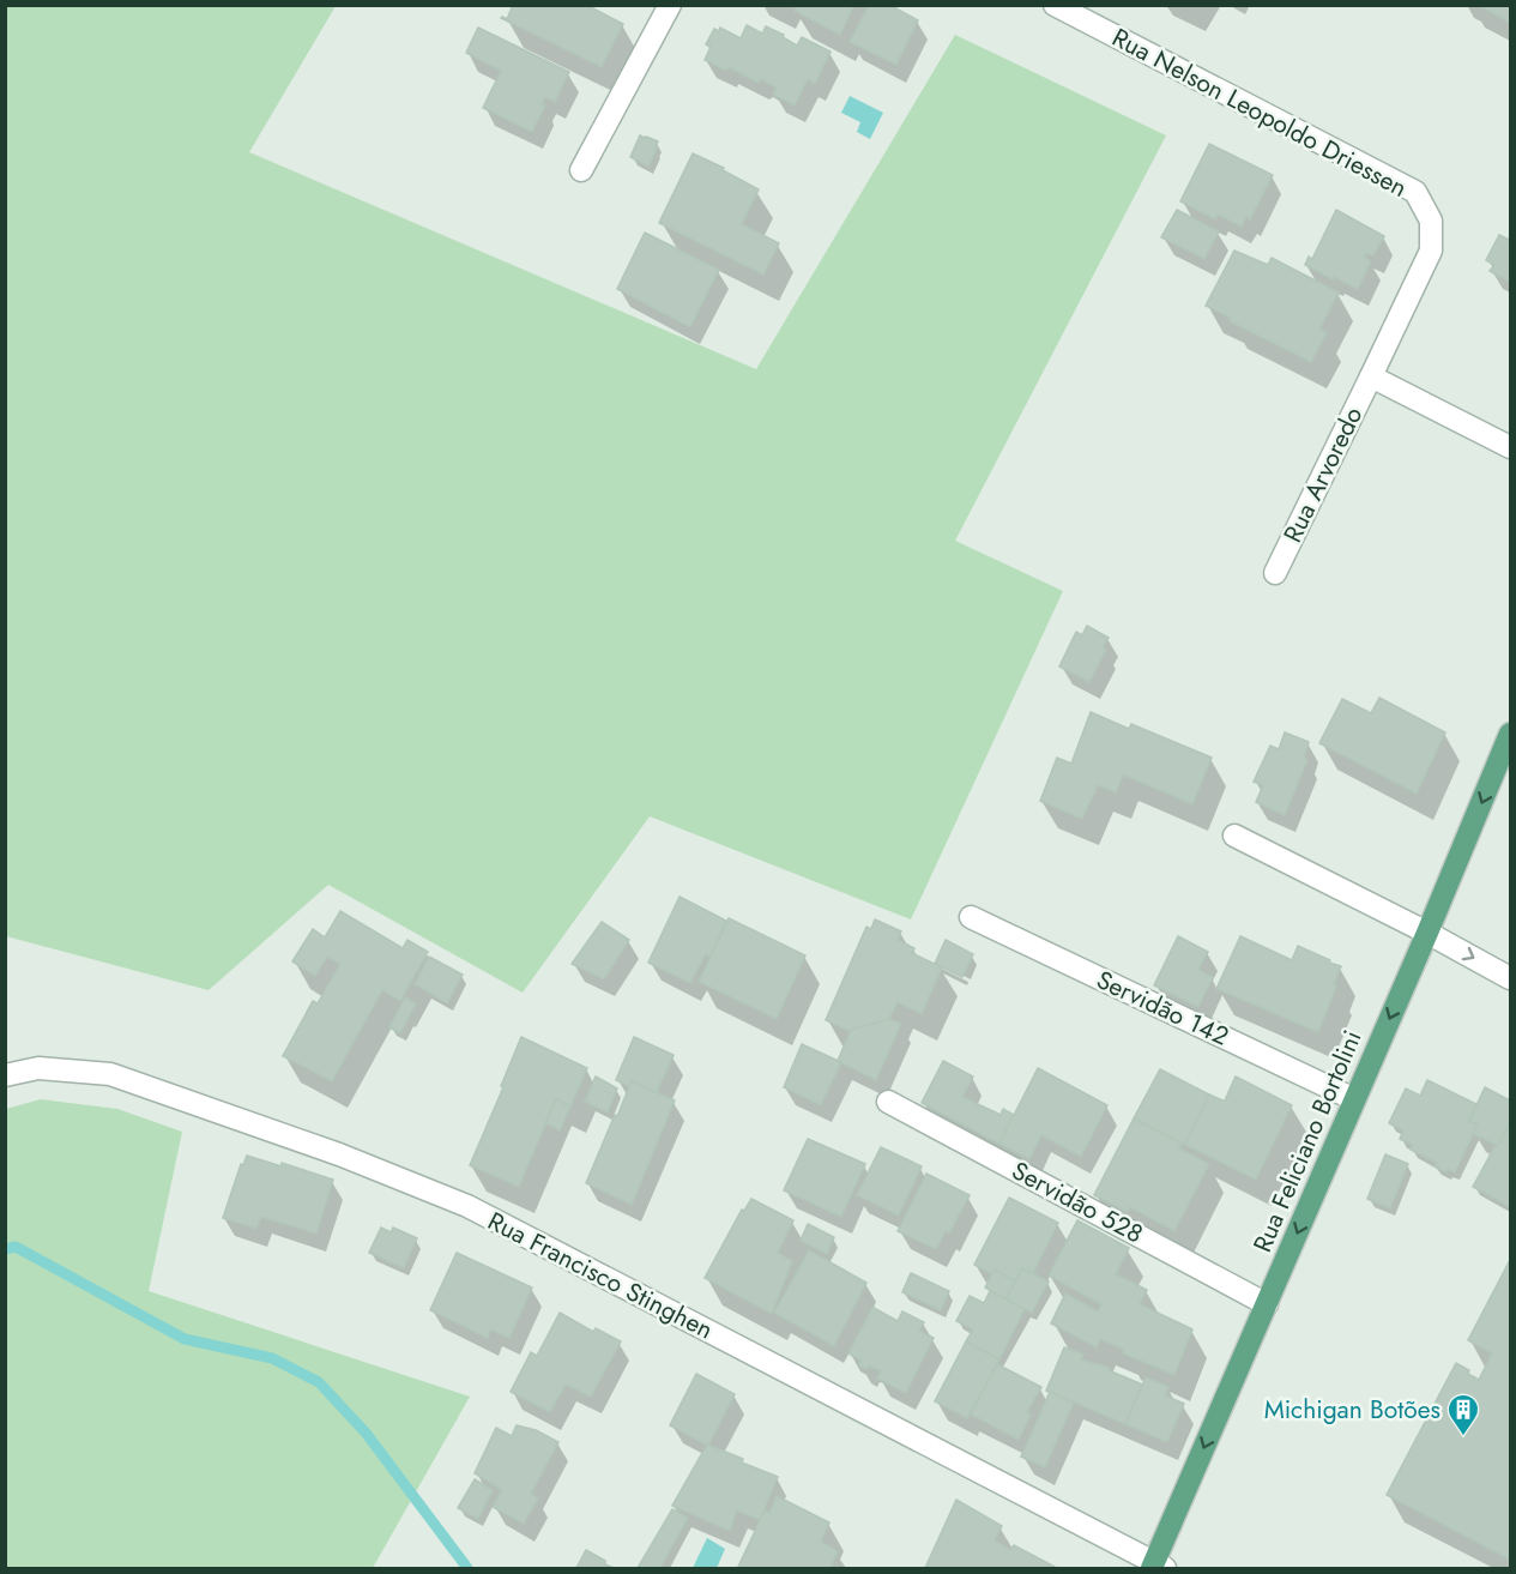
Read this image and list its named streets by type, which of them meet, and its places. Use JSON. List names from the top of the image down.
{
  "streets": {
    "main road": ["Rua Feliciano Bortolini"],
    "street": [
      "Rua Nelson Leopoldo Driessen",
      "Rua Arvoredo",
      "Servidão 142",
      "Servidão 528",
      "Rua Francisco Stinghen"
    ]
  },
  "crossings": [
    ["Rua Nelson Leopoldo Driessen", "Rua Arvoredo"],
    ["Servidão 142", "Rua Feliciano Bortolini"],
    ["Rua Feliciano Bortolini", "Servidão 528"],
    ["Rua Feliciano Bortolini", "Rua Francisco Stinghen"]
  ],
  "one_way": ["Rua Feliciano Bortolini"],
  "places": {
    "building": ["Michigan Botões"]
  }
}
